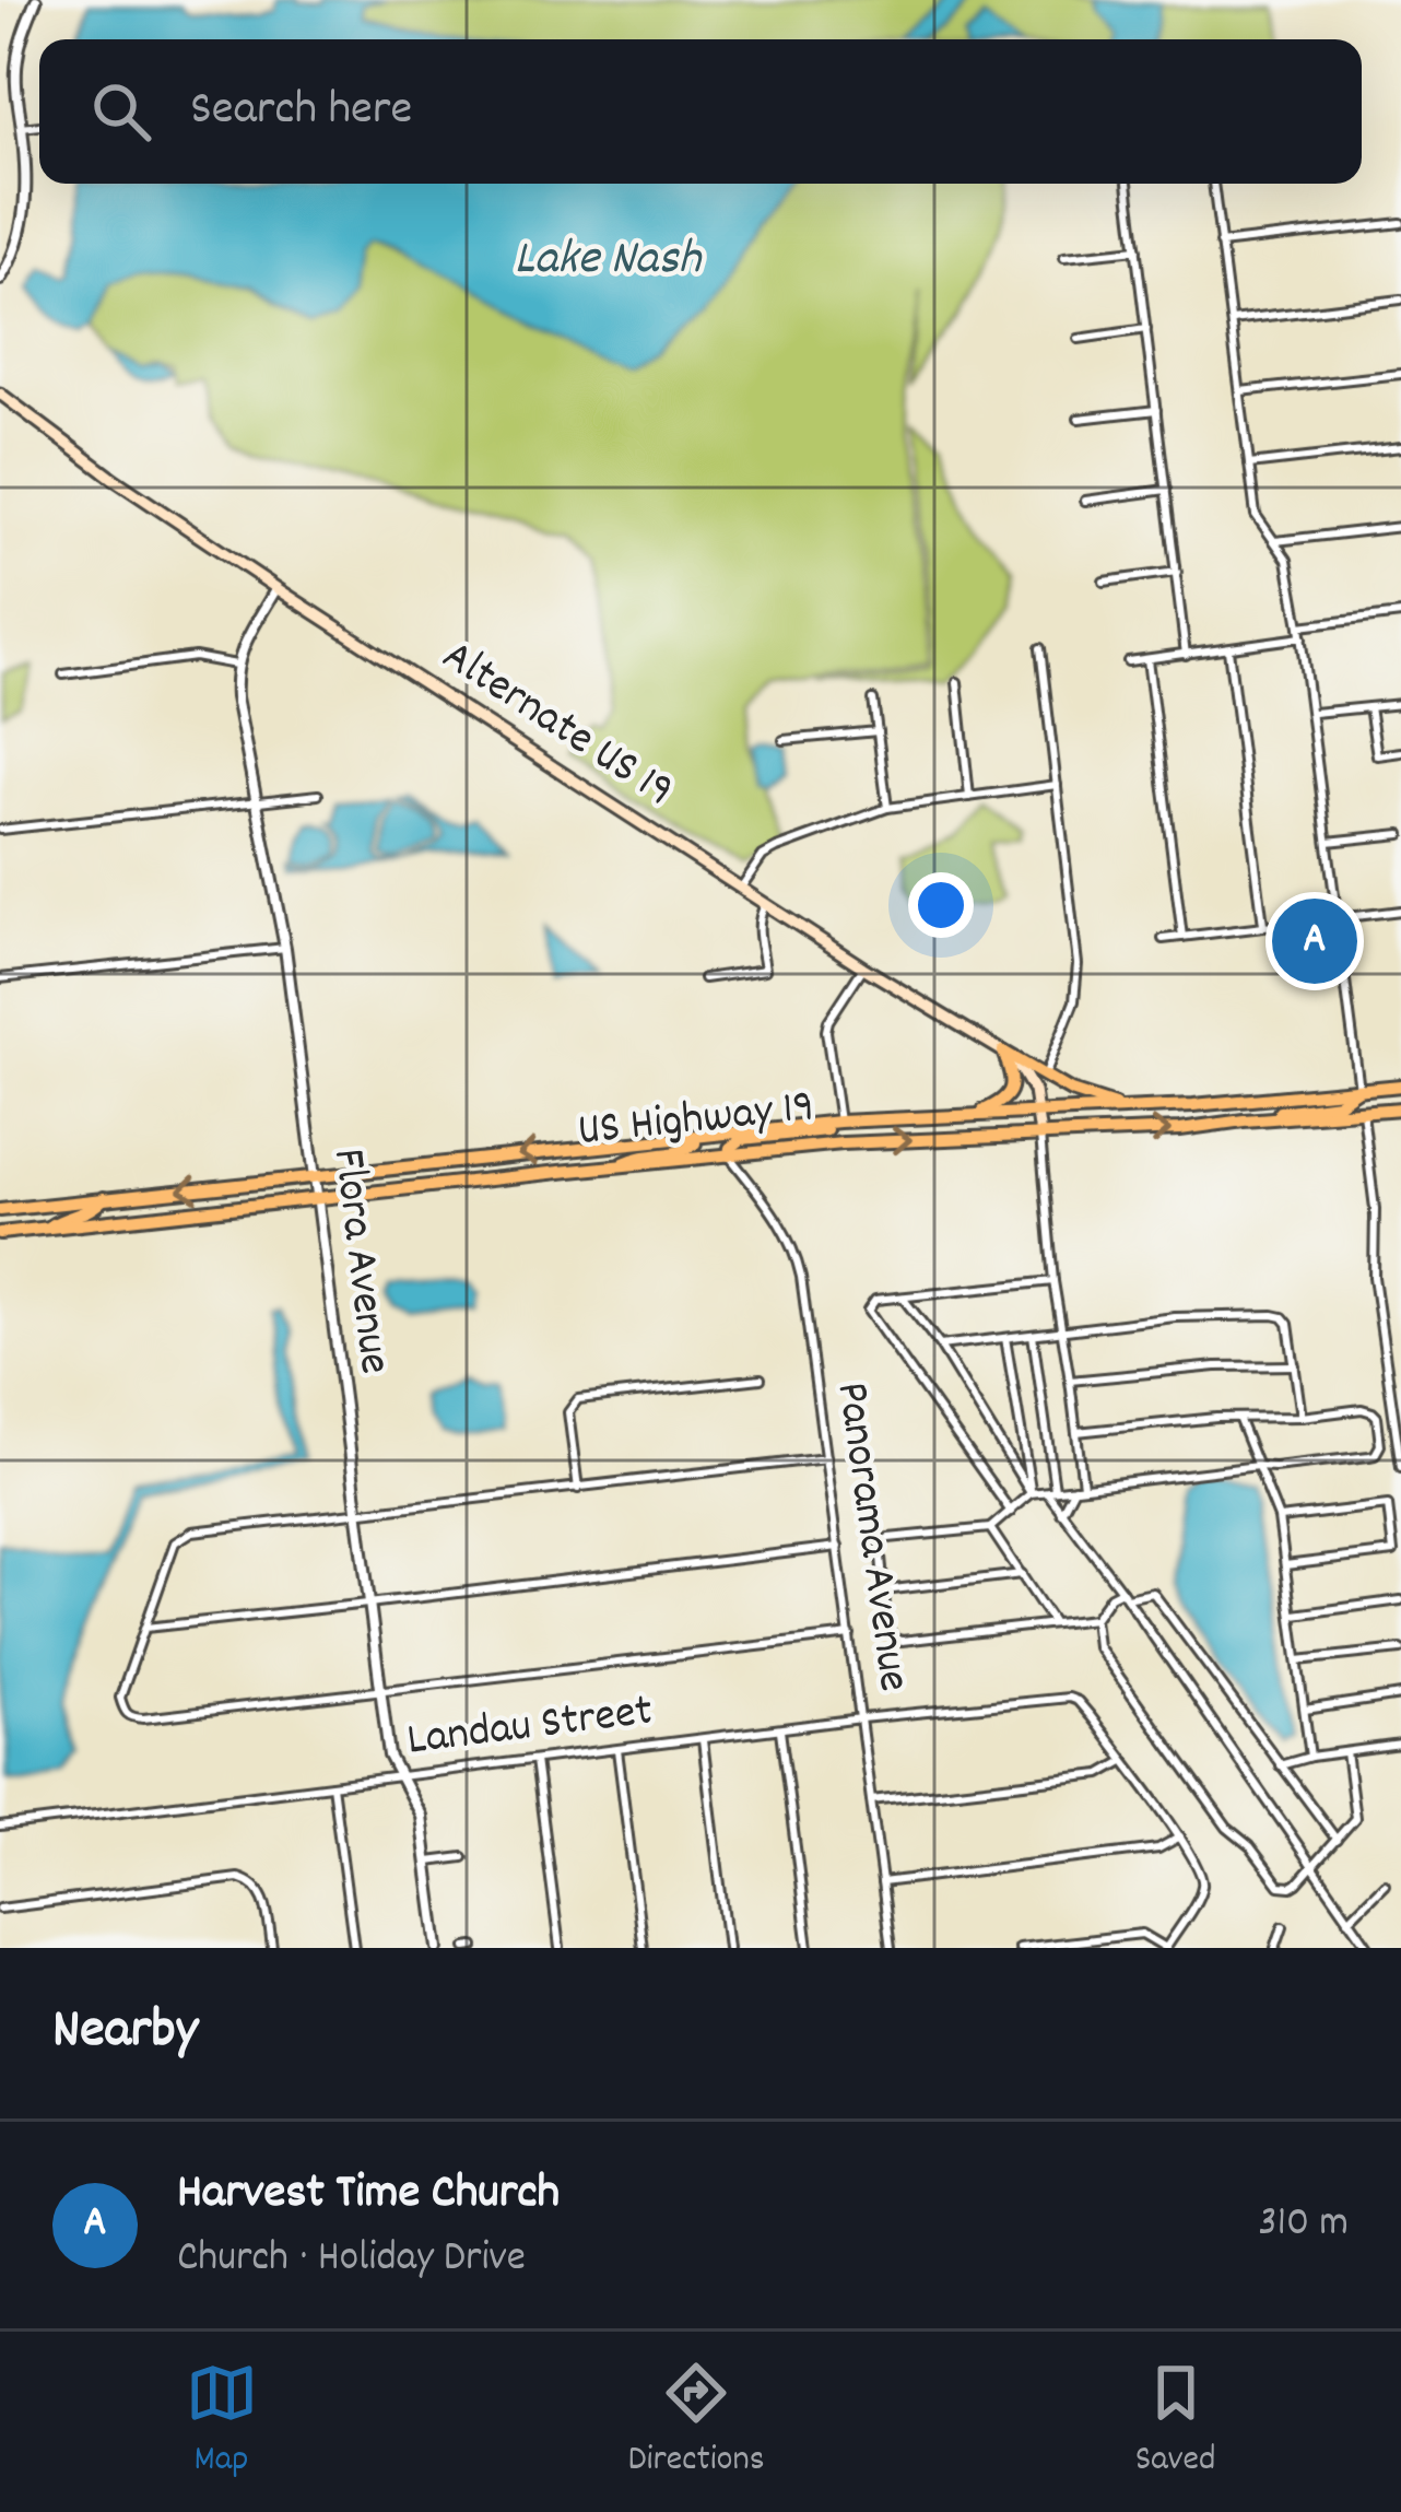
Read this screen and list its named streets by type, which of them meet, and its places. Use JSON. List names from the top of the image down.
{
  "streets": {
    "highway": ["US Highway 19"],
    "main road": ["Alternate US 19"],
    "street": ["Flora Avenue", "Panorama Avenue", "Landau Street"]
  },
  "crossings": [
    ["Alternate US 19", "US Highway 19"],
    ["US Highway 19", "Flora Avenue"],
    ["US Highway 19", "Panorama Avenue"],
    ["Flora Avenue", "Landau Street"],
    ["Panorama Avenue", "Landau Street"]
  ],
  "water": ["Lake Nash"],
  "page": {
    "search": "Search here",
    "pins": "A",
    "heading": "Nearby",
    "list": [
      {
        "mark": "A",
        "name": "Harvest Time Church",
        "note": "Church · Holiday Drive",
        "value": "310 m"
      }
    ],
    "nav": ["Map", "Directions", "Saved"]
  }
}
